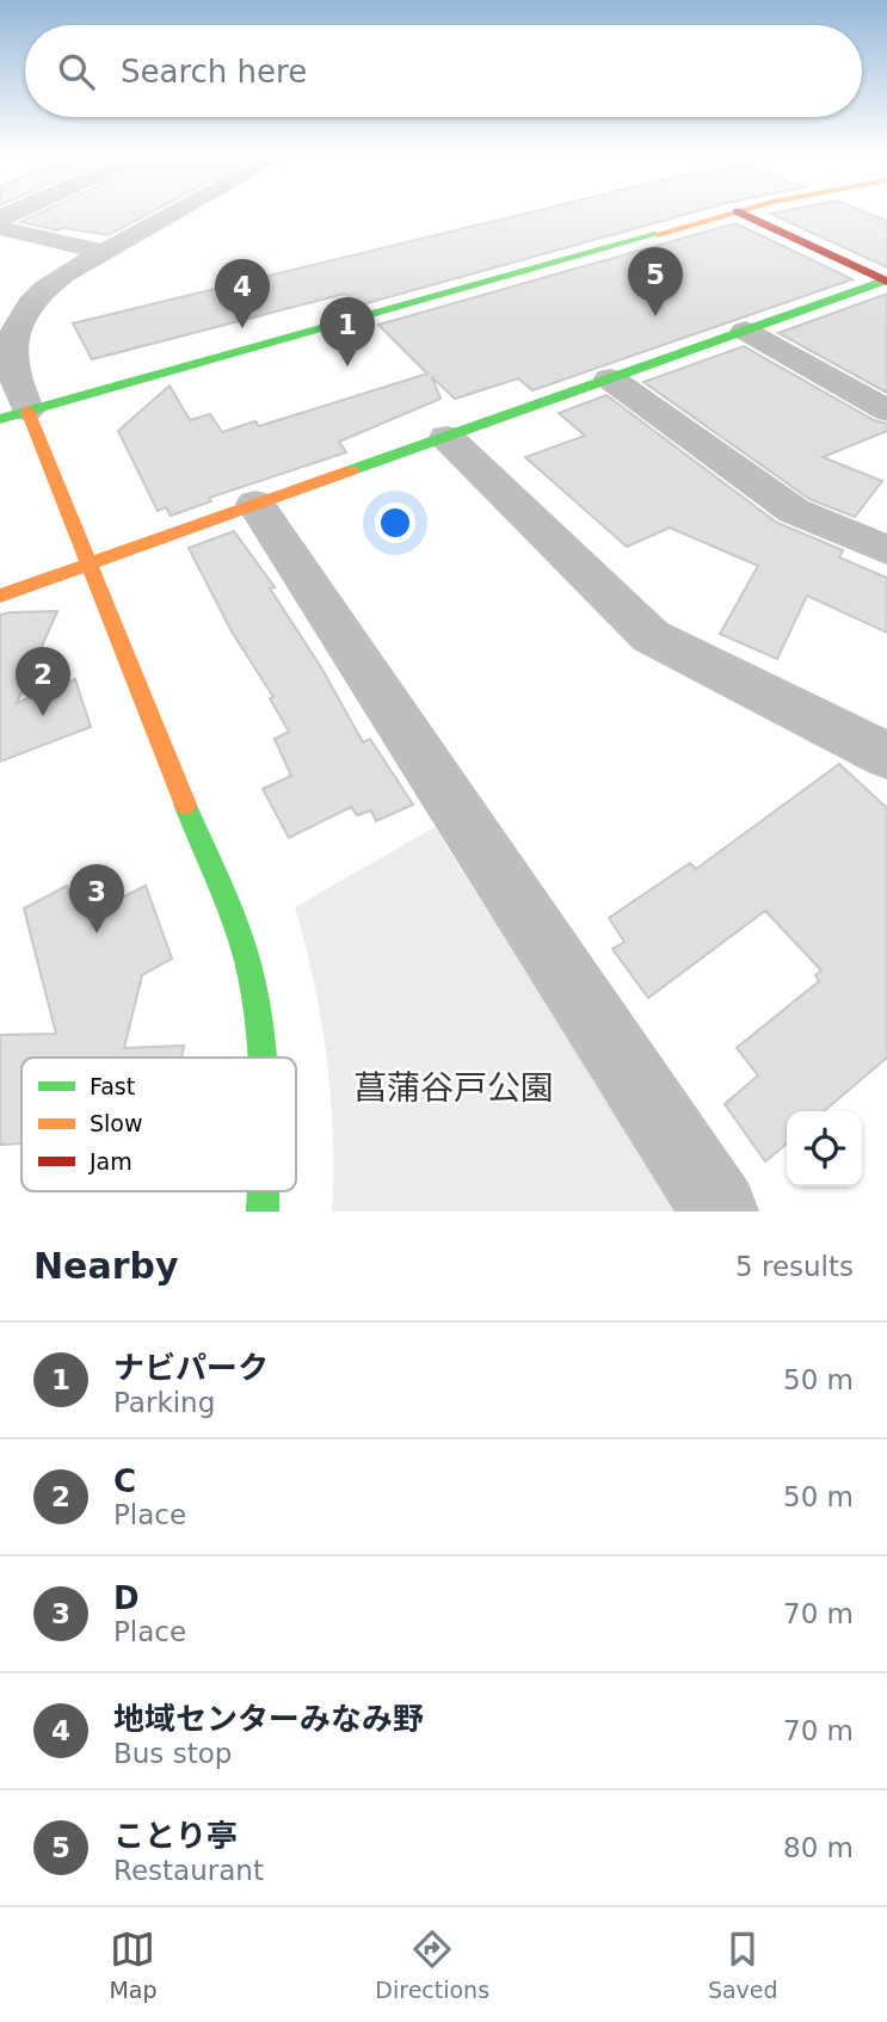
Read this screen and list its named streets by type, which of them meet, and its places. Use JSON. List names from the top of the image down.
{
  "parks": ["菖蒲谷戸公園"],
  "legend": ["Fast", "Slow", "Jam"],
  "page": {
    "search": "Search here",
    "pins": [
      "5",
      "4",
      "1",
      "2",
      "3"
    ],
    "heading": ["Nearby", "5 results"],
    "list": [
      {
        "mark": "1",
        "name": "ナビパーク",
        "note": "Parking",
        "value": "50 m"
      },
      {
        "mark": "2",
        "name": "C",
        "note": "Place",
        "value": "50 m"
      },
      {
        "mark": "3",
        "name": "D",
        "note": "Place",
        "value": "70 m"
      },
      {
        "mark": "4",
        "name": "地域センターみなみ野",
        "note": "Bus stop",
        "value": "70 m"
      },
      {
        "mark": "5",
        "name": "ことり亭",
        "note": "Restaurant",
        "value": "80 m"
      }
    ],
    "nav": ["Map", "Directions", "Saved"]
  }
}
